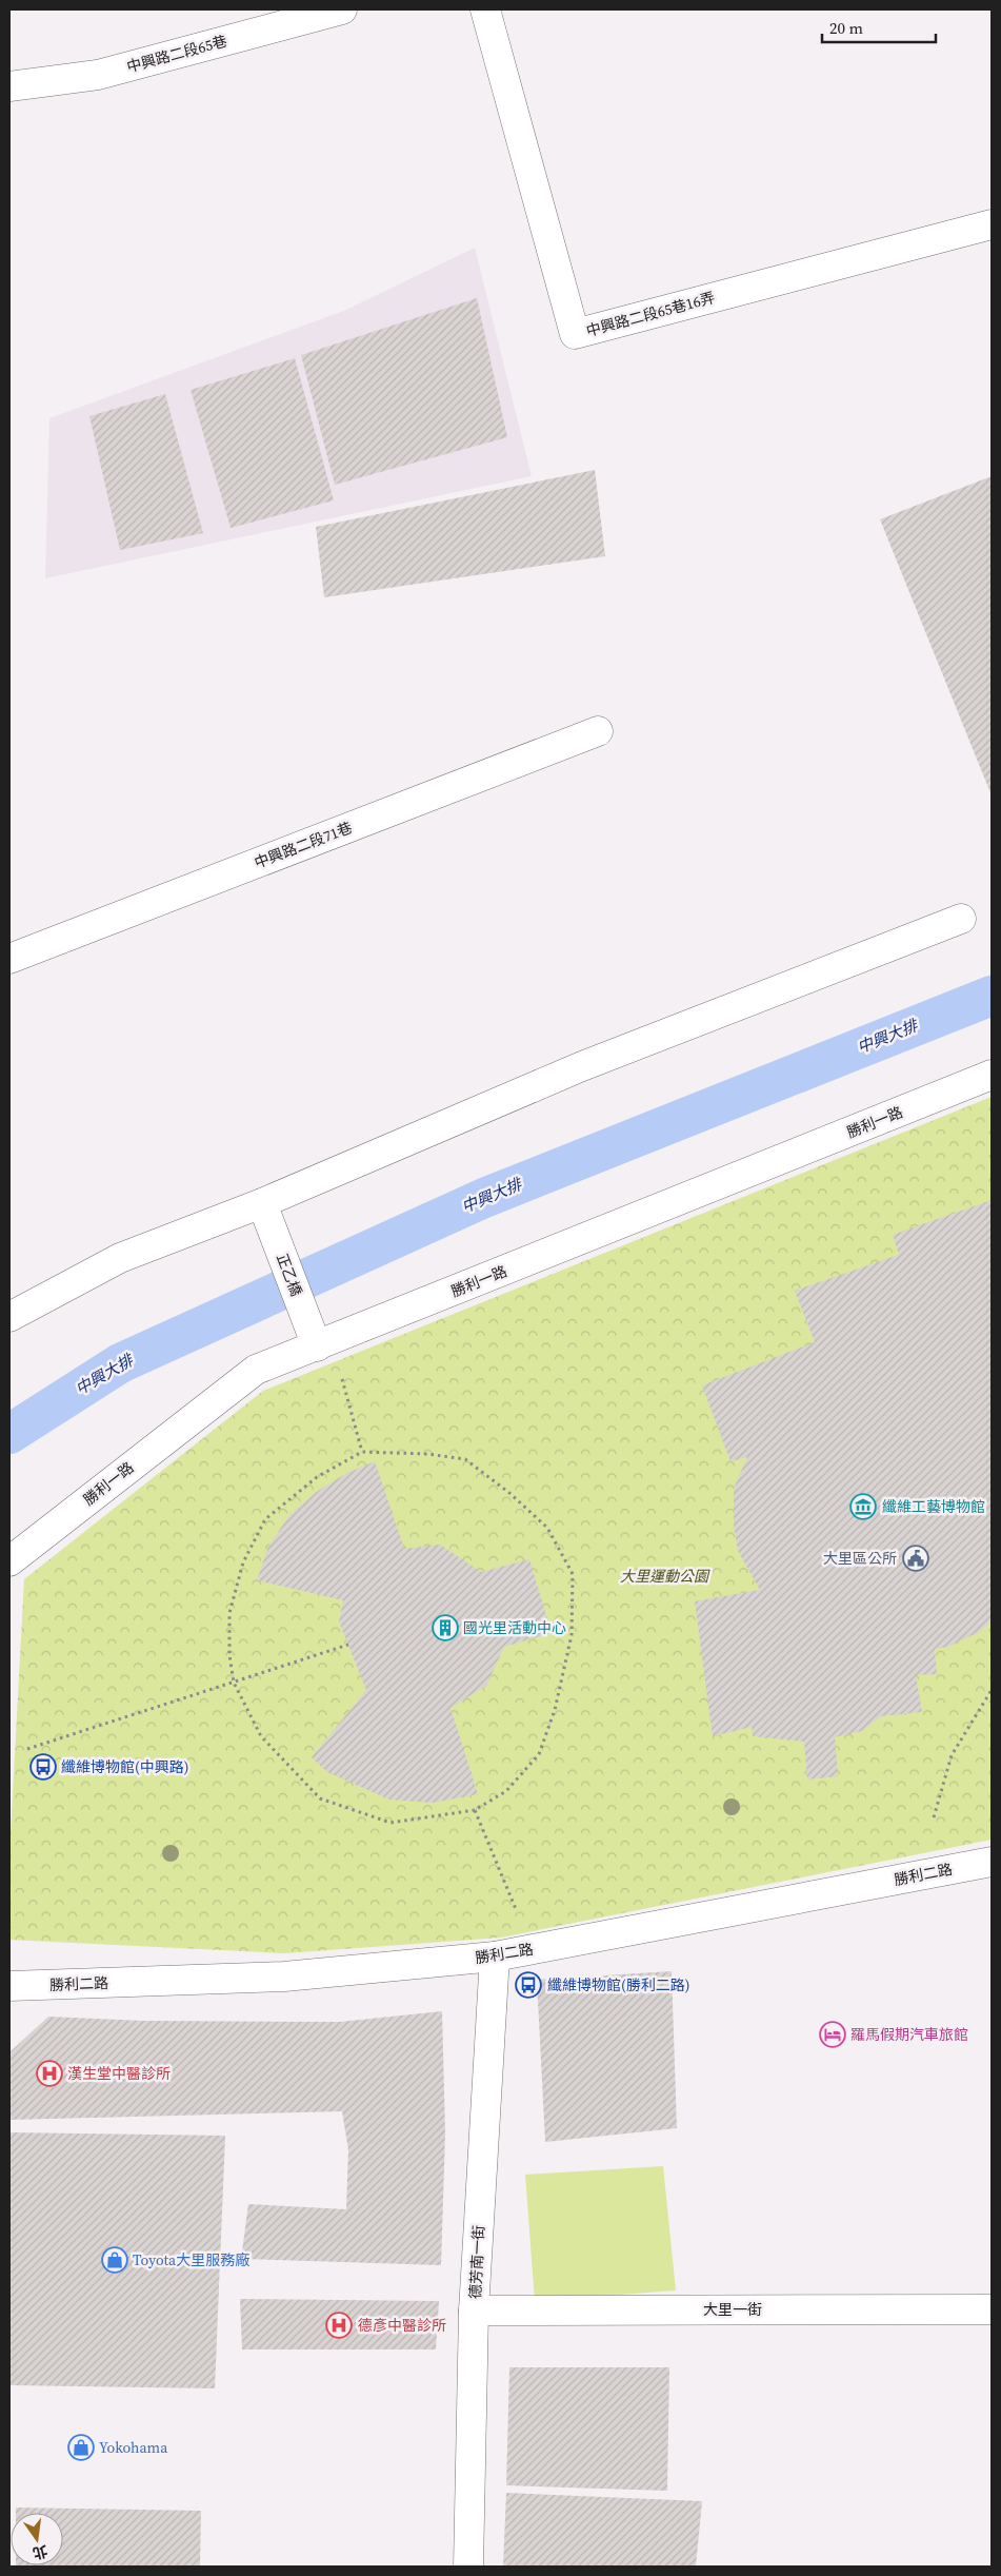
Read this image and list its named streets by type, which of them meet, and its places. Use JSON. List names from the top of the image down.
{
  "streets": {
    "street": [
      "中興路二段65巷",
      "中興路二段65巷16弄",
      "中興路二段71巷",
      "勝利一路",
      "正乙橋",
      "勝利二路",
      "德芳南一街",
      "大里一街"
    ]
  },
  "crossings": [
    ["勝利一路", "正乙橋"],
    ["勝利二路", "德芳南一街"],
    ["德芳南一街", "大里一街"]
  ],
  "water": ["中興大排"],
  "parks": ["大里運動公園"],
  "places": {
    "museum": ["纖維工藝博物館"],
    "public building": ["大里區公所"],
    "building": ["國光里活動中心"],
    "bus stop": ["纖維博物館(中興路)", "纖維博物館(勝利二路)"],
    "hotel": ["羅馬假期汽車旅館"],
    "hospital": ["漢生堂中醫診所", "德彥中醫診所"],
    "shop": ["Toyota大里服務廠", "Yokohama"]
  },
  "scale_bar": "20 m",
  "north": "bottom"
}
